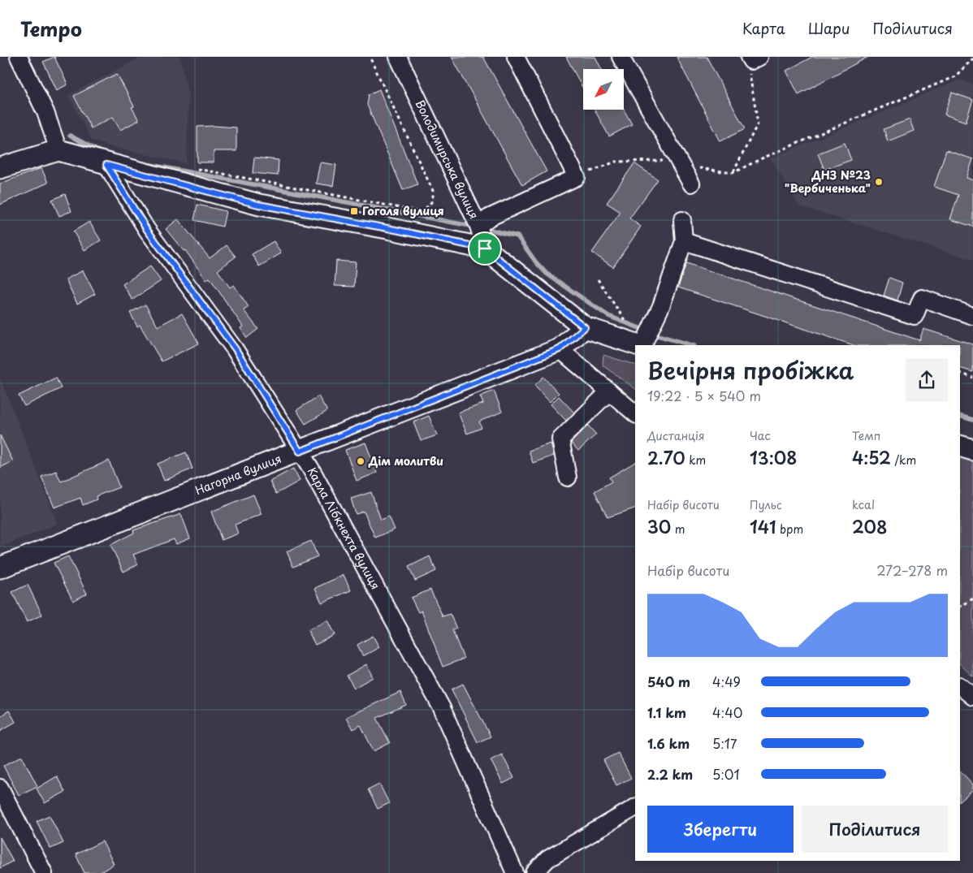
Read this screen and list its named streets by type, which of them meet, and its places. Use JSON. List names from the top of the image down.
{
  "streets": {
    "main road": ["Нагорна вулиця"],
    "street": ["Володимирська вулиця", "Карла Лібкнехта вулиця"]
  },
  "crossings": [
    ["Нагорна вулиця", "Карла Лібкнехта вулиця"]
  ],
  "places": {
    "other": ["ДНЗ №23 \"Вербиченька\"", "Дім молитви"],
    "transit": ["Гоголя вулиця"]
  },
  "north": "bottom left",
  "page": {
    "header": "Tempo",
    "nav": ["Карта", "Шари", "Поділитися"],
    "heading": ["Вечірня пробіжка", "19:22 · 5 × 540 m"],
    "stats": [
      ["Дистанція", "2.70 km"],
      ["Час", "13:08"],
      ["Темп", "4:52 /km"],
      ["Набір висоти", "30 m"],
      ["Пульс", "141 bpm"],
      ["kcal", "208"]
    ],
    "chart": ["Набір висоти", "272–278 m"],
    "list": [
      {
        "name": "540 m",
        "note": "4:49"
      },
      {
        "name": "1.1 km",
        "note": "4:40"
      },
      {
        "name": "1.6 km",
        "note": "5:17"
      },
      {
        "name": "2.2 km",
        "note": "5:01"
      }
    ],
    "buttons": ["Зберегти", "Поділитися"]
  }
}
